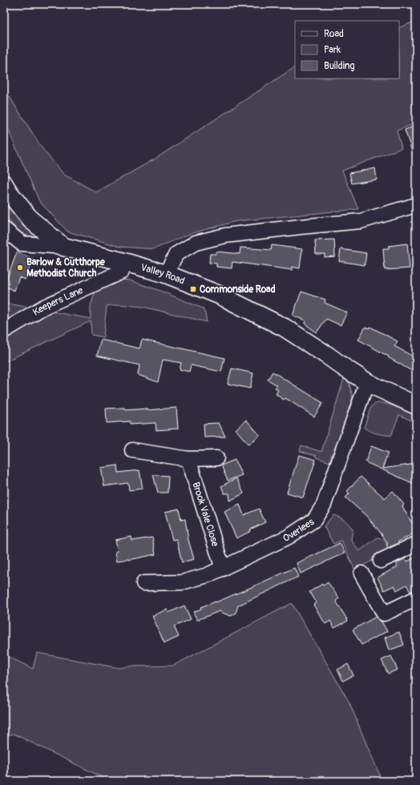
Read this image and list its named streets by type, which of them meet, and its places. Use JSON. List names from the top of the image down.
{
  "streets": {
    "main road": ["Valley Road"],
    "street": ["Keepers Lane", "Brook Vale Close", "Overlees"]
  },
  "crossings": [
    ["Valley Road", "Keepers Lane"],
    ["Valley Road", "Overlees"],
    ["Brook Vale Close", "Overlees"]
  ],
  "places": {
    "other": ["Barlow & Cutthorpe Methodist Church"],
    "transit": ["Commonside Road"]
  },
  "legend": ["Road", "Park", "Building"]
}
